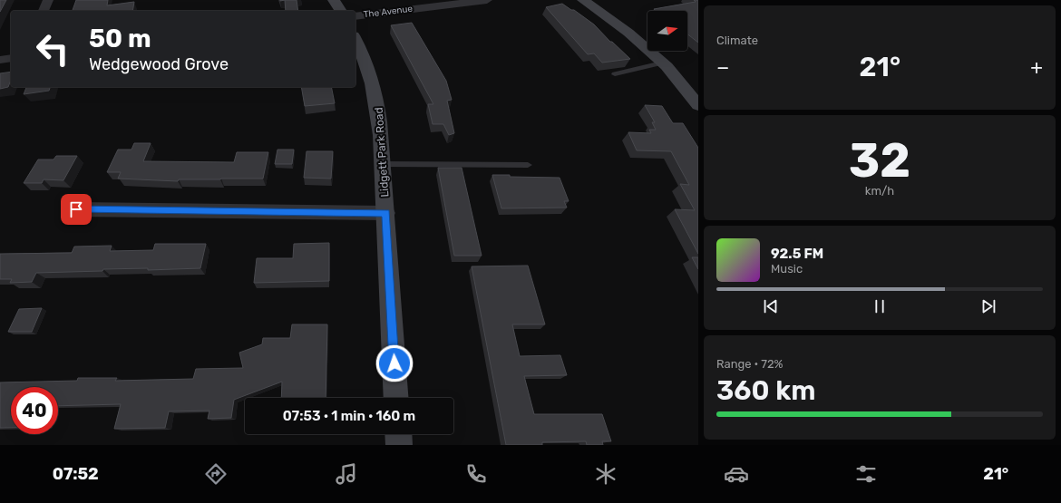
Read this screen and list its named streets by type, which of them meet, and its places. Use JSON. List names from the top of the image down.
{
  "streets": {
    "street": ["The Avenue", "Lidgett Park Road"]
  },
  "north": "right",
  "page": {
    "tile": [
      "Climate",
      ["32", "km/h"],
      ["Range · 72%", "360 km"]
    ],
    "turn": ["50 m", "Wedgewood Grove"],
    "heat": ["−", "21°", "+"],
    "song": ["92.5 FM", "Music"],
    "limit": "40",
    "trip": "07:53 · 1 min · 160 m",
    "tabs": ["07:52", "21°"]
  }
}
